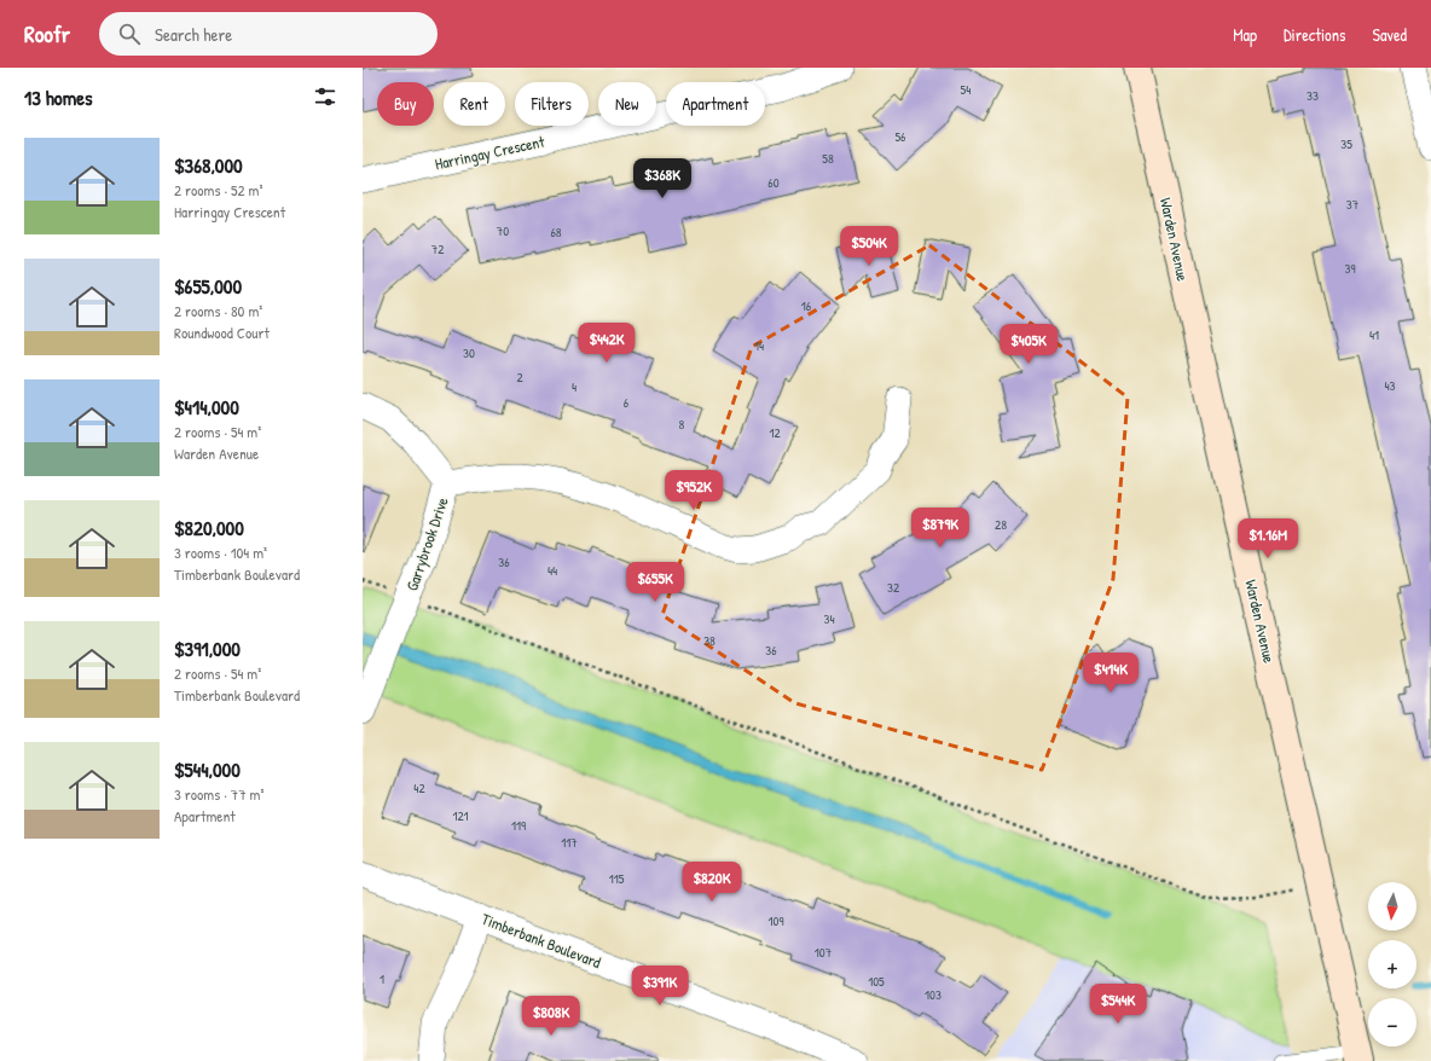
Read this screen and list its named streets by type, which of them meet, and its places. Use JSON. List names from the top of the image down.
{
  "streets": {
    "main road": ["Warden Avenue"],
    "street": ["Harringay Crescent", "Garrybrook Drive", "Timberbank Boulevard"]
  },
  "house_numbers": [
    "54",
    "33",
    "56",
    "35",
    "58",
    "60",
    "37",
    "70",
    "68",
    "72",
    "39",
    "16",
    "41",
    "14",
    "30",
    "2",
    "43",
    "4",
    "6",
    "8",
    "12",
    "28",
    "36",
    "44",
    "32",
    "34",
    "38",
    "36",
    "42",
    "121",
    "119",
    "117",
    "115",
    "109",
    "107",
    "1",
    "105",
    "103"
  ],
  "north": "bottom",
  "page": {
    "header": "Roofr",
    "search": "Search here",
    "nav": ["Map", "Directions", "Saved"],
    "heading": "13 homes",
    "chip": [
      "Buy",
      "Rent",
      "Filters",
      "New",
      "Apartment"
    ],
    "list": [
      {
        "name": "$368,000",
        "note": "2 rooms · 52 m² · Harringay Crescent"
      },
      {
        "name": "$655,000",
        "note": "2 rooms · 80 m² · Roundwood Court"
      },
      {
        "name": "$414,000",
        "note": "2 rooms · 54 m² · Warden Avenue"
      },
      {
        "name": "$820,000",
        "note": "3 rooms · 104 m² · Timberbank Boulevard"
      },
      {
        "name": "$391,000",
        "note": "2 rooms · 54 m² · Timberbank Boulevard"
      },
      {
        "name": "$544,000",
        "note": "3 rooms · 77 m² · Apartment"
      }
    ],
    "price": [
      "$368K",
      "$504K",
      "$442K",
      "$405K",
      "$952K",
      "$879K",
      "$1.16M",
      "$655K",
      "$414K",
      "$820K",
      "$391K",
      "$544K",
      "$808K"
    ],
    "map_buttons": ["+", "−"]
  }
}
